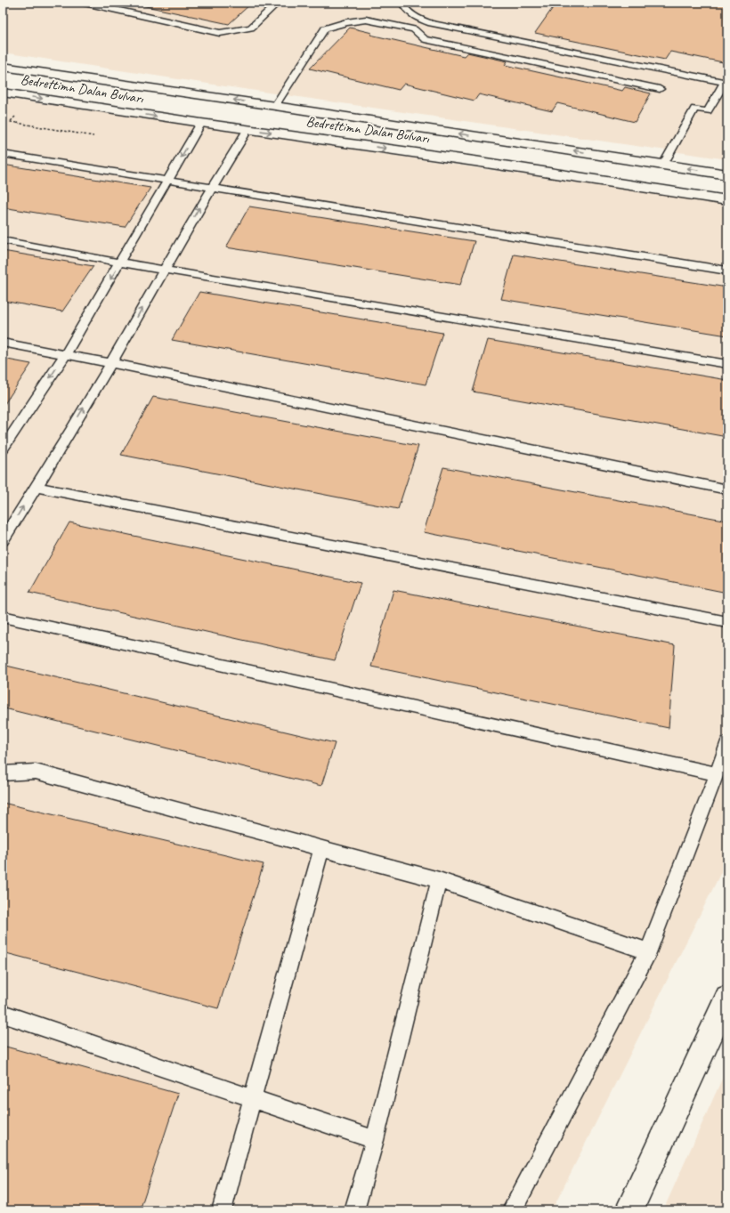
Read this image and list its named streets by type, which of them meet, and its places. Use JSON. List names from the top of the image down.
{
  "streets": {
    "main road": ["Bedrettimn Dalan Bulvarı"]
  }
}
